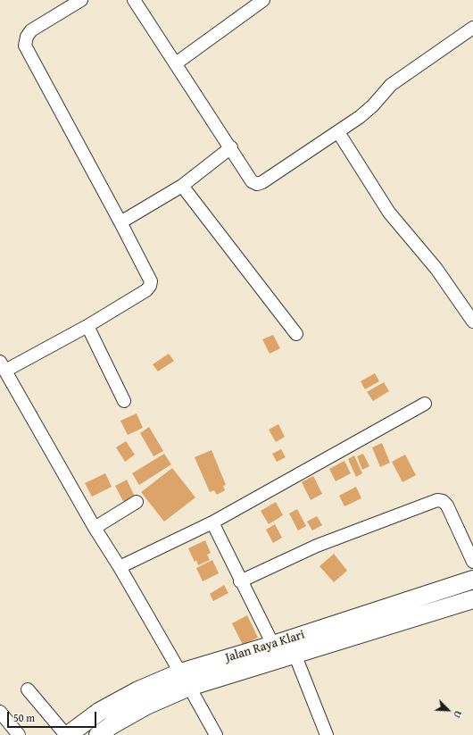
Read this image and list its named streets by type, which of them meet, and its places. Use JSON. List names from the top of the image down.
{
  "streets": {
    "highway": ["Jalan Raya Klari"]
  },
  "scale_bar": "50 m",
  "north": "bottom right"
}
